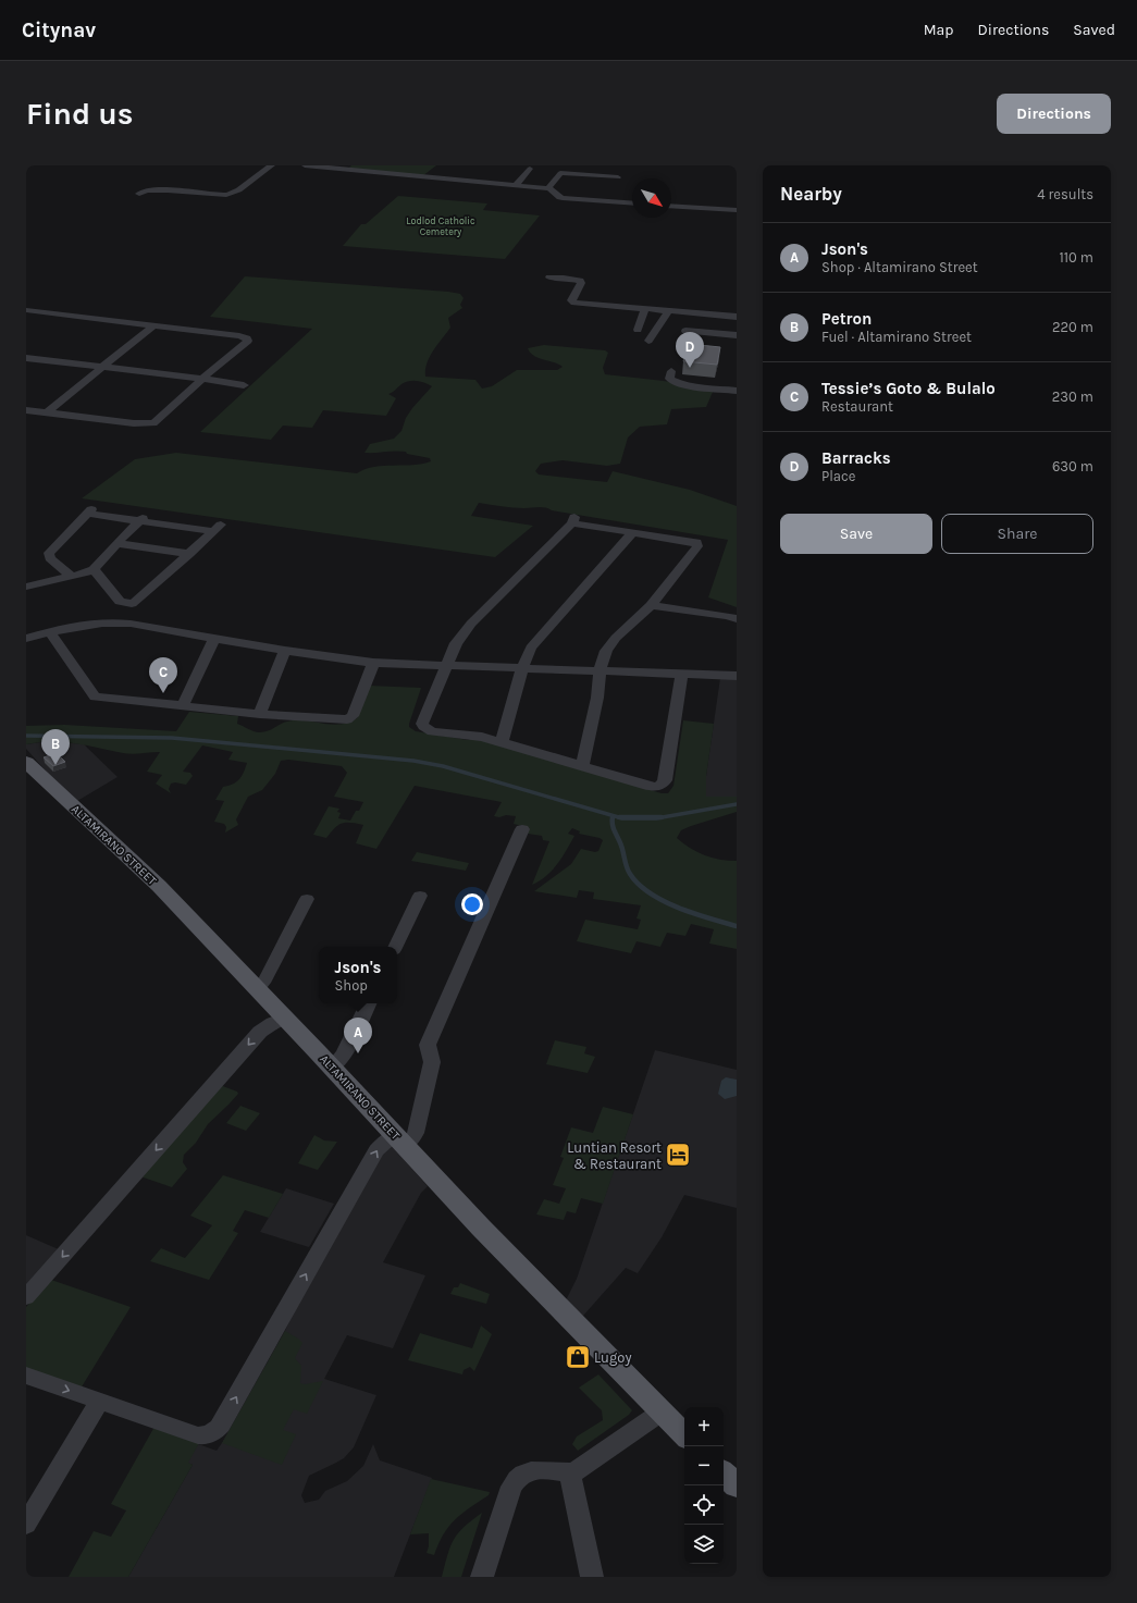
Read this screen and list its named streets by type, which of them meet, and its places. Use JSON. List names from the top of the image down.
{
  "streets": {
    "main road": ["ALTAMIRANO STREET"]
  },
  "parks": ["Lodlod Catholic Cemetery"],
  "places": {
    "hotel": ["Luntian Resort & Restaurant"],
    "shop": ["Lugoy"]
  },
  "north": "bottom right",
  "page": {
    "header": "Citynav",
    "nav": ["Map", "Directions", "Saved"],
    "buttons": [
      "Directions",
      ["Save", "Share"]
    ],
    "title": "Find us",
    "heading": ["Nearby", "4 results"],
    "list": [
      {
        "mark": "A",
        "name": "Json's",
        "note": "Shop · Altamirano Street",
        "value": "110 m"
      },
      {
        "mark": "B",
        "name": "Petron",
        "note": "Fuel · Altamirano Street",
        "value": "220 m"
      },
      {
        "mark": "C",
        "name": "Tessie’s Goto & Bulalo",
        "note": "Restaurant",
        "value": "230 m"
      },
      {
        "mark": "D",
        "name": "Barracks",
        "note": "Place",
        "value": "630 m"
      }
    ],
    "pins": [
      "D",
      "C",
      "B",
      "A"
    ],
    "popup": ["Json's", "Shop"],
    "map_buttons": ["+", "−"]
  }
}
